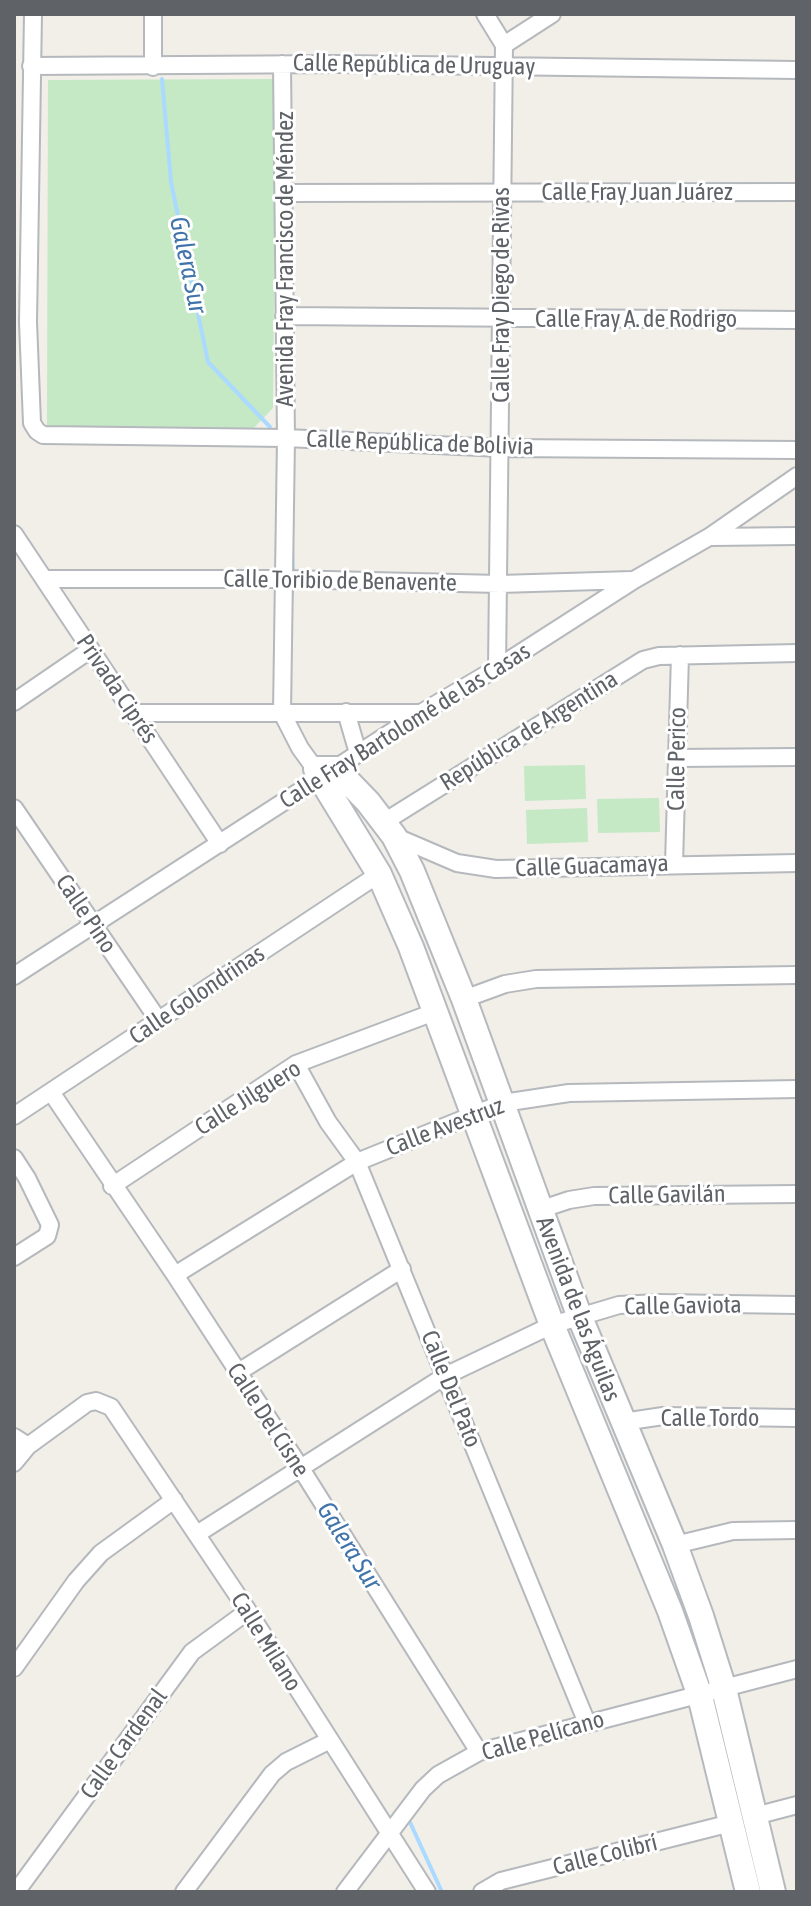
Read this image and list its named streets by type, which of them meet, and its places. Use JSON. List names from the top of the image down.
{
  "streets": {
    "street": [
      "Calle República de Uruguay",
      "Calle Fray Juan Juárez",
      "Avenida Fray Francisco de Méndez",
      "Calle Fray Diego de Rivas",
      "Calle Fray A. de Rodrigo",
      "Calle República de Bolivia",
      "Calle Toribio de Benavente",
      "Privada Ciprés",
      "Calle Fray Bartolomé de las Casas",
      "República de Argentina",
      "Calle Perico",
      "Calle Guacamaya",
      "Calle Pino",
      "Calle Golondrinas",
      "Calle Jilguero",
      "Calle Avestruz",
      "Calle Gavilán",
      "Calle Gaviota",
      "Avenida de las Águilas",
      "Calle Del Pato",
      "Calle Tordo",
      "Calle Del Cisne",
      "Calle Milano",
      "Calle Pelícano",
      "Calle Cardenal",
      "Calle Colibrí"
    ]
  },
  "crossings": [
    ["Calle República de Uruguay", "Avenida Fray Francisco de Méndez"],
    ["Calle República de Uruguay", "Calle Fray Diego de Rivas"],
    ["Calle Fray Juan Juárez", "Avenida Fray Francisco de Méndez"],
    ["Calle Fray Juan Juárez", "Calle Fray Diego de Rivas"],
    ["Avenida Fray Francisco de Méndez", "Calle Fray A. de Rodrigo"],
    ["Avenida Fray Francisco de Méndez", "Calle República de Bolivia"],
    ["Avenida Fray Francisco de Méndez", "Calle Toribio de Benavente"],
    ["Avenida Fray Francisco de Méndez", "Calle Fray Bartolomé de las Casas"],
    ["Avenida Fray Francisco de Méndez", "Avenida de las Águilas"],
    ["Calle Fray Diego de Rivas", "Calle Fray A. de Rodrigo"],
    ["Calle Fray Diego de Rivas", "Calle República de Bolivia"],
    ["Calle Fray Diego de Rivas", "Calle Toribio de Benavente"],
    ["Calle Fray Diego de Rivas", "Calle Fray Bartolomé de las Casas"],
    ["Calle Toribio de Benavente", "Privada Ciprés"],
    ["Calle Toribio de Benavente", "Calle Fray Bartolomé de las Casas"],
    ["Privada Ciprés", "Calle Fray Bartolomé de las Casas"],
    ["Calle Fray Bartolomé de las Casas", "Calle Pino"],
    ["Calle Fray Bartolomé de las Casas", "Avenida de las Águilas"],
    ["República de Argentina", "Calle Perico"],
    ["República de Argentina", "Calle Guacamaya"],
    ["República de Argentina", "Avenida de las Águilas"],
    ["Calle Perico", "Calle Guacamaya"],
    ["Calle Guacamaya", "Avenida de las Águilas"],
    ["Calle Pino", "Calle Golondrinas"],
    ["Calle Golondrinas", "Avenida de las Águilas"],
    ["Calle Golondrinas", "Calle Del Cisne"],
    ["Calle Jilguero", "Avenida de las Águilas"],
    ["Calle Jilguero", "Calle Del Pato"],
    ["Calle Jilguero", "Calle Del Cisne"],
    ["Calle Avestruz", "Avenida de las Águilas"],
    ["Calle Avestruz", "Calle Del Pato"],
    ["Calle Avestruz", "Calle Del Cisne"],
    ["Calle Gavilán", "Avenida de las Águilas"],
    ["Calle Gaviota", "Avenida de las Águilas"],
    ["Calle Gaviota", "Calle Del Pato"],
    ["Calle Gaviota", "Calle Del Cisne"],
    ["Calle Gaviota", "Calle Milano"],
    ["Avenida de las Águilas", "Calle Tordo"],
    ["Avenida de las Águilas", "Calle Pelícano"],
    ["Avenida de las Águilas", "Calle Colibrí"],
    ["Calle Del Pato", "Calle Pelícano"],
    ["Calle Del Cisne", "Calle Pelícano"],
    ["Calle Milano", "Calle Pelícano"],
    ["Calle Milano", "Calle Cardenal"]
  ],
  "water": ["Galera Sur"]
}
